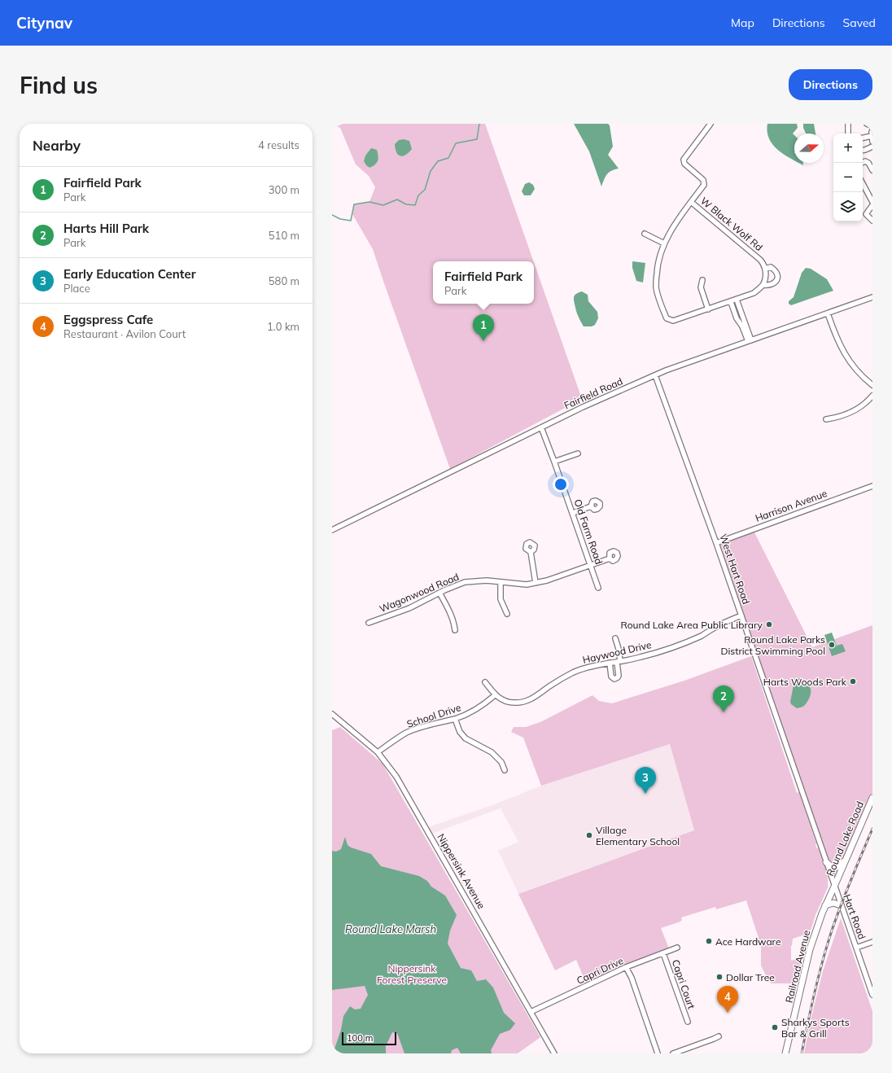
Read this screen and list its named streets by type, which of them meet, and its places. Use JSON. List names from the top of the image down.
{
  "streets": {
    "main road": ["Round Lake Road", "Railroad Avenue"],
    "street": [
      "W Black Wolf Rd",
      "Fairfield Road",
      "Harrison Avenue",
      "Old Farm Road",
      "West Hart Road",
      "Wagonwood Road",
      "Haywood Drive",
      "School Drive",
      "Nippersink Avenue",
      "Hart Road",
      "Capri Drive",
      "Capri Court"
    ]
  },
  "crossings": [
    ["Fairfield Road", "Old Farm Road"],
    ["Fairfield Road", "West Hart Road"],
    ["Harrison Avenue", "West Hart Road"],
    ["Old Farm Road", "Wagonwood Road"],
    ["West Hart Road", "Haywood Drive"],
    ["West Hart Road", "Hart Road"],
    ["Haywood Drive", "School Drive"],
    ["School Drive", "Nippersink Avenue"],
    ["Round Lake Road", "Hart Road"],
    ["Round Lake Road", "Railroad Avenue"],
    ["Nippersink Avenue", "Capri Drive"],
    ["Hart Road", "Railroad Avenue"],
    ["Capri Drive", "Capri Court"]
  ],
  "water": ["Round Lake Marsh"],
  "parks": ["Nippersink Forest Preserve"],
  "places": [
    "Round Lake Area Public Library",
    "Round Lake Parks District Swimming Pool",
    "Harts Woods Park",
    "Village Elementary School",
    "Ace Hardware",
    "Dollar Tree",
    "Sharkys Sports Bar & Grill"
  ],
  "scale_bar": "100 m",
  "north": "right",
  "page": {
    "header": "Citynav",
    "nav": ["Map", "Directions", "Saved"],
    "buttons": "Directions",
    "title": "Find us",
    "heading": ["Nearby", "4 results"],
    "map_buttons": ["+", "−"],
    "list": [
      {
        "mark": "1",
        "name": "Fairfield Park",
        "note": "Park",
        "value": "300 m"
      },
      {
        "mark": "2",
        "name": "Harts Hill Park",
        "note": "Park",
        "value": "510 m"
      },
      {
        "mark": "3",
        "name": "Early Education Center",
        "note": "Place",
        "value": "580 m"
      },
      {
        "mark": "4",
        "name": "Eggspress Cafe",
        "note": "Restaurant · Avilon Court",
        "value": "1.0 km"
      }
    ],
    "popup": ["Fairfield Park", "Park"],
    "pins": [
      "1",
      "2",
      "3",
      "4"
    ],
    "scale": "100 m"
  }
}
